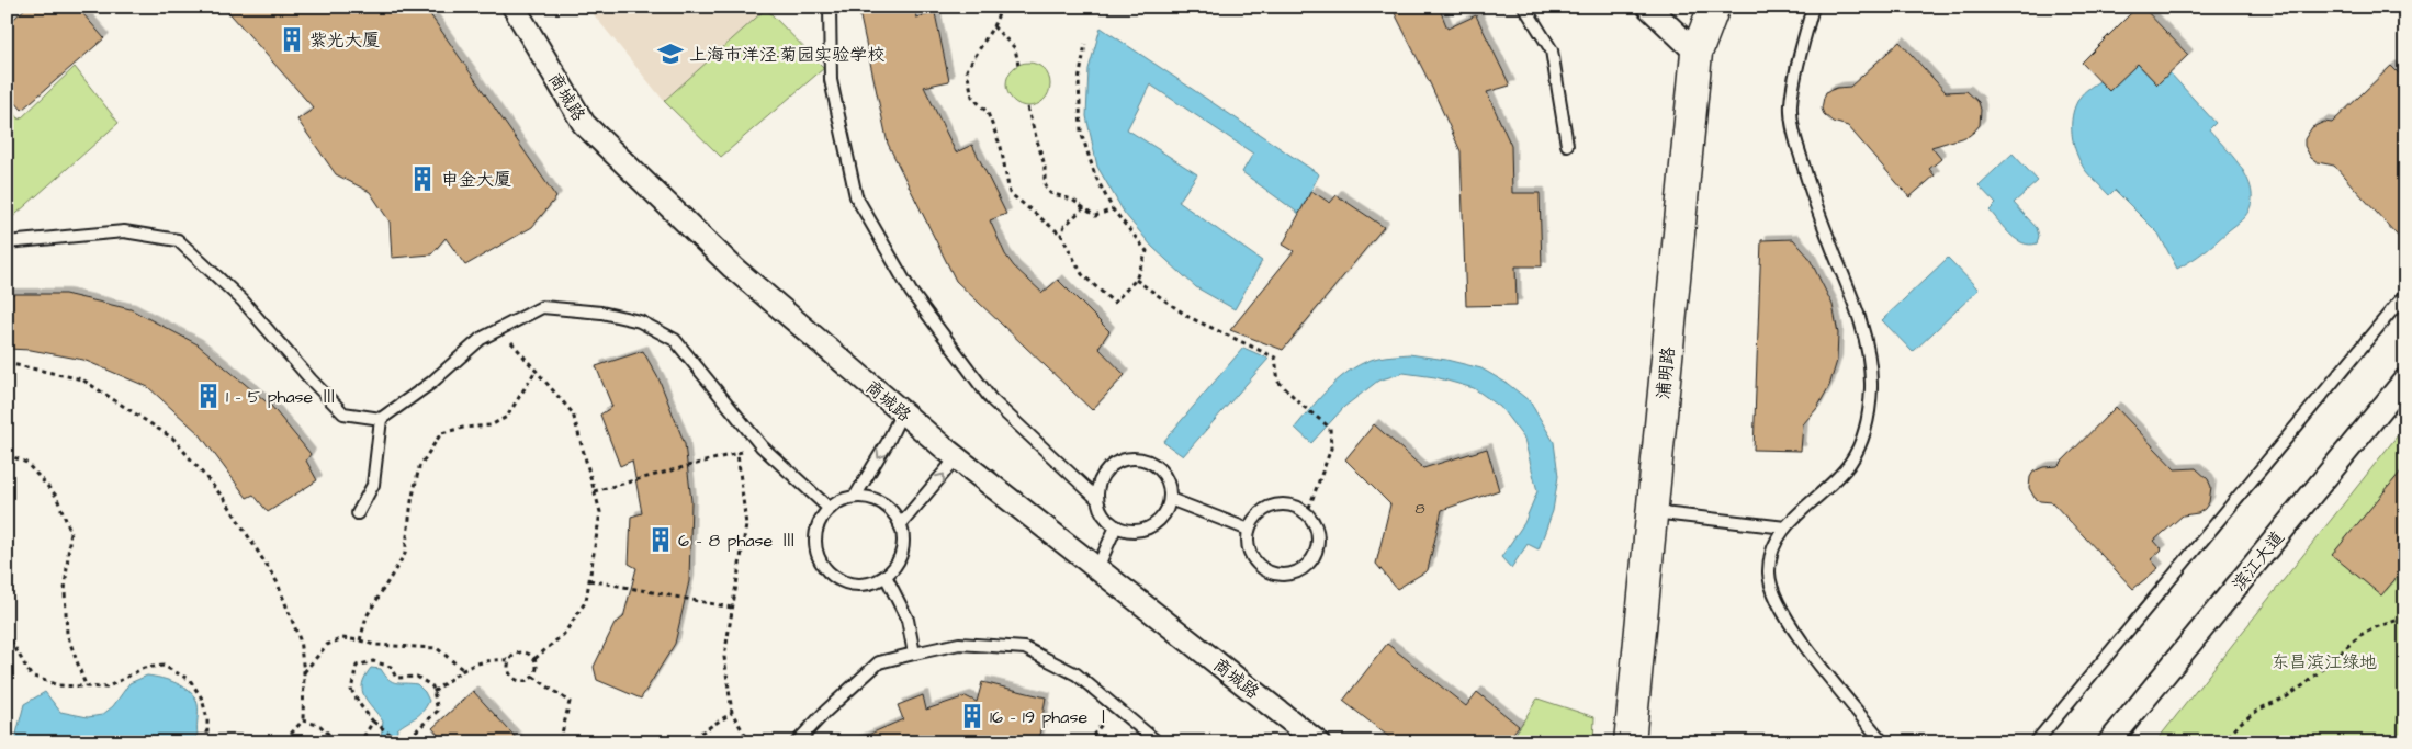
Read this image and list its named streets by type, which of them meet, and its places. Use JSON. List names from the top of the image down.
{
  "streets": {
    "main road": ["浦明路"],
    "street": ["商城路", "滨江大道"]
  },
  "parks": ["东昌滨江绿地"],
  "places": {
    "building": [
      "紫光大厦",
      "申金大厦",
      "1 - 5 phase Ⅲ",
      "6 - 8 phase Ⅲ",
      "16 - 19 phase Ⅰ"
    ],
    "school or university": ["上海市洋泾·菊园实验学校"]
  },
  "house_numbers": ["8"]
}
